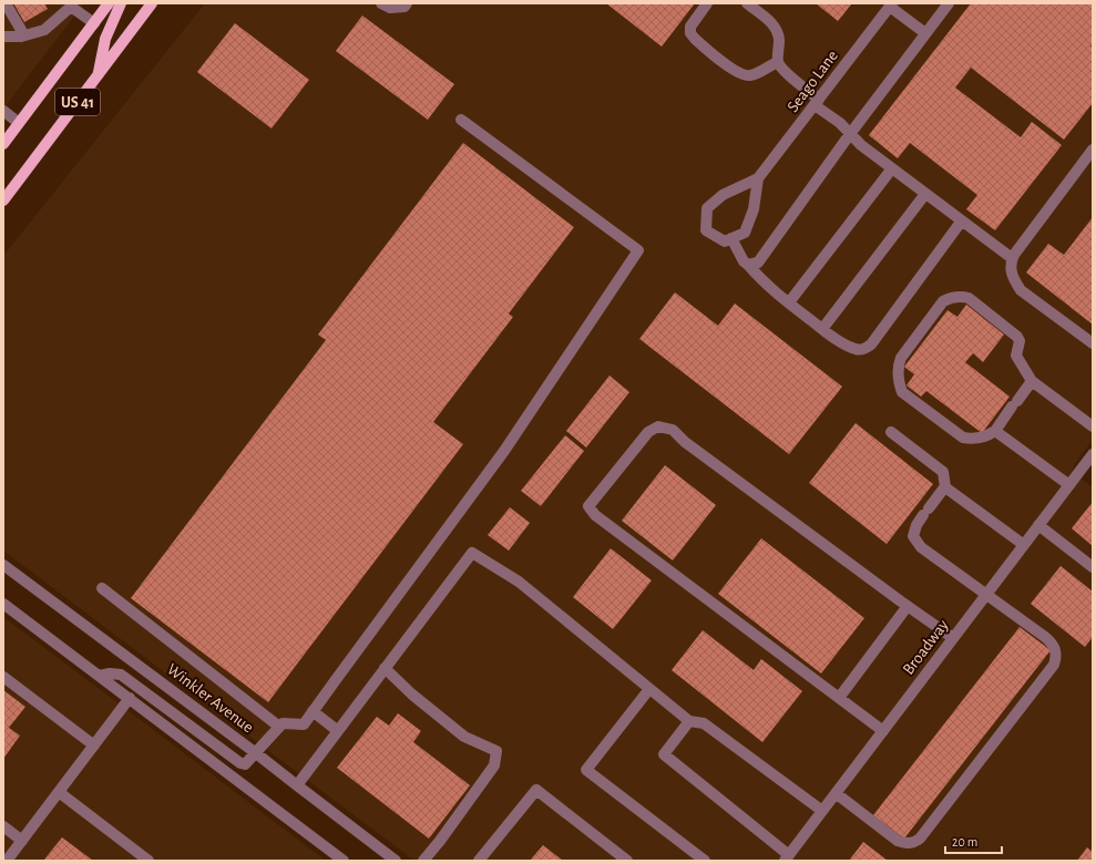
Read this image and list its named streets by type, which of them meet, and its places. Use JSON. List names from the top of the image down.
{
  "streets": {
    "main road": ["US 41"],
    "street": ["Seago Lane", "Broadway", "Winkler Avenue"]
  },
  "scale_bar": "20 m"
}
